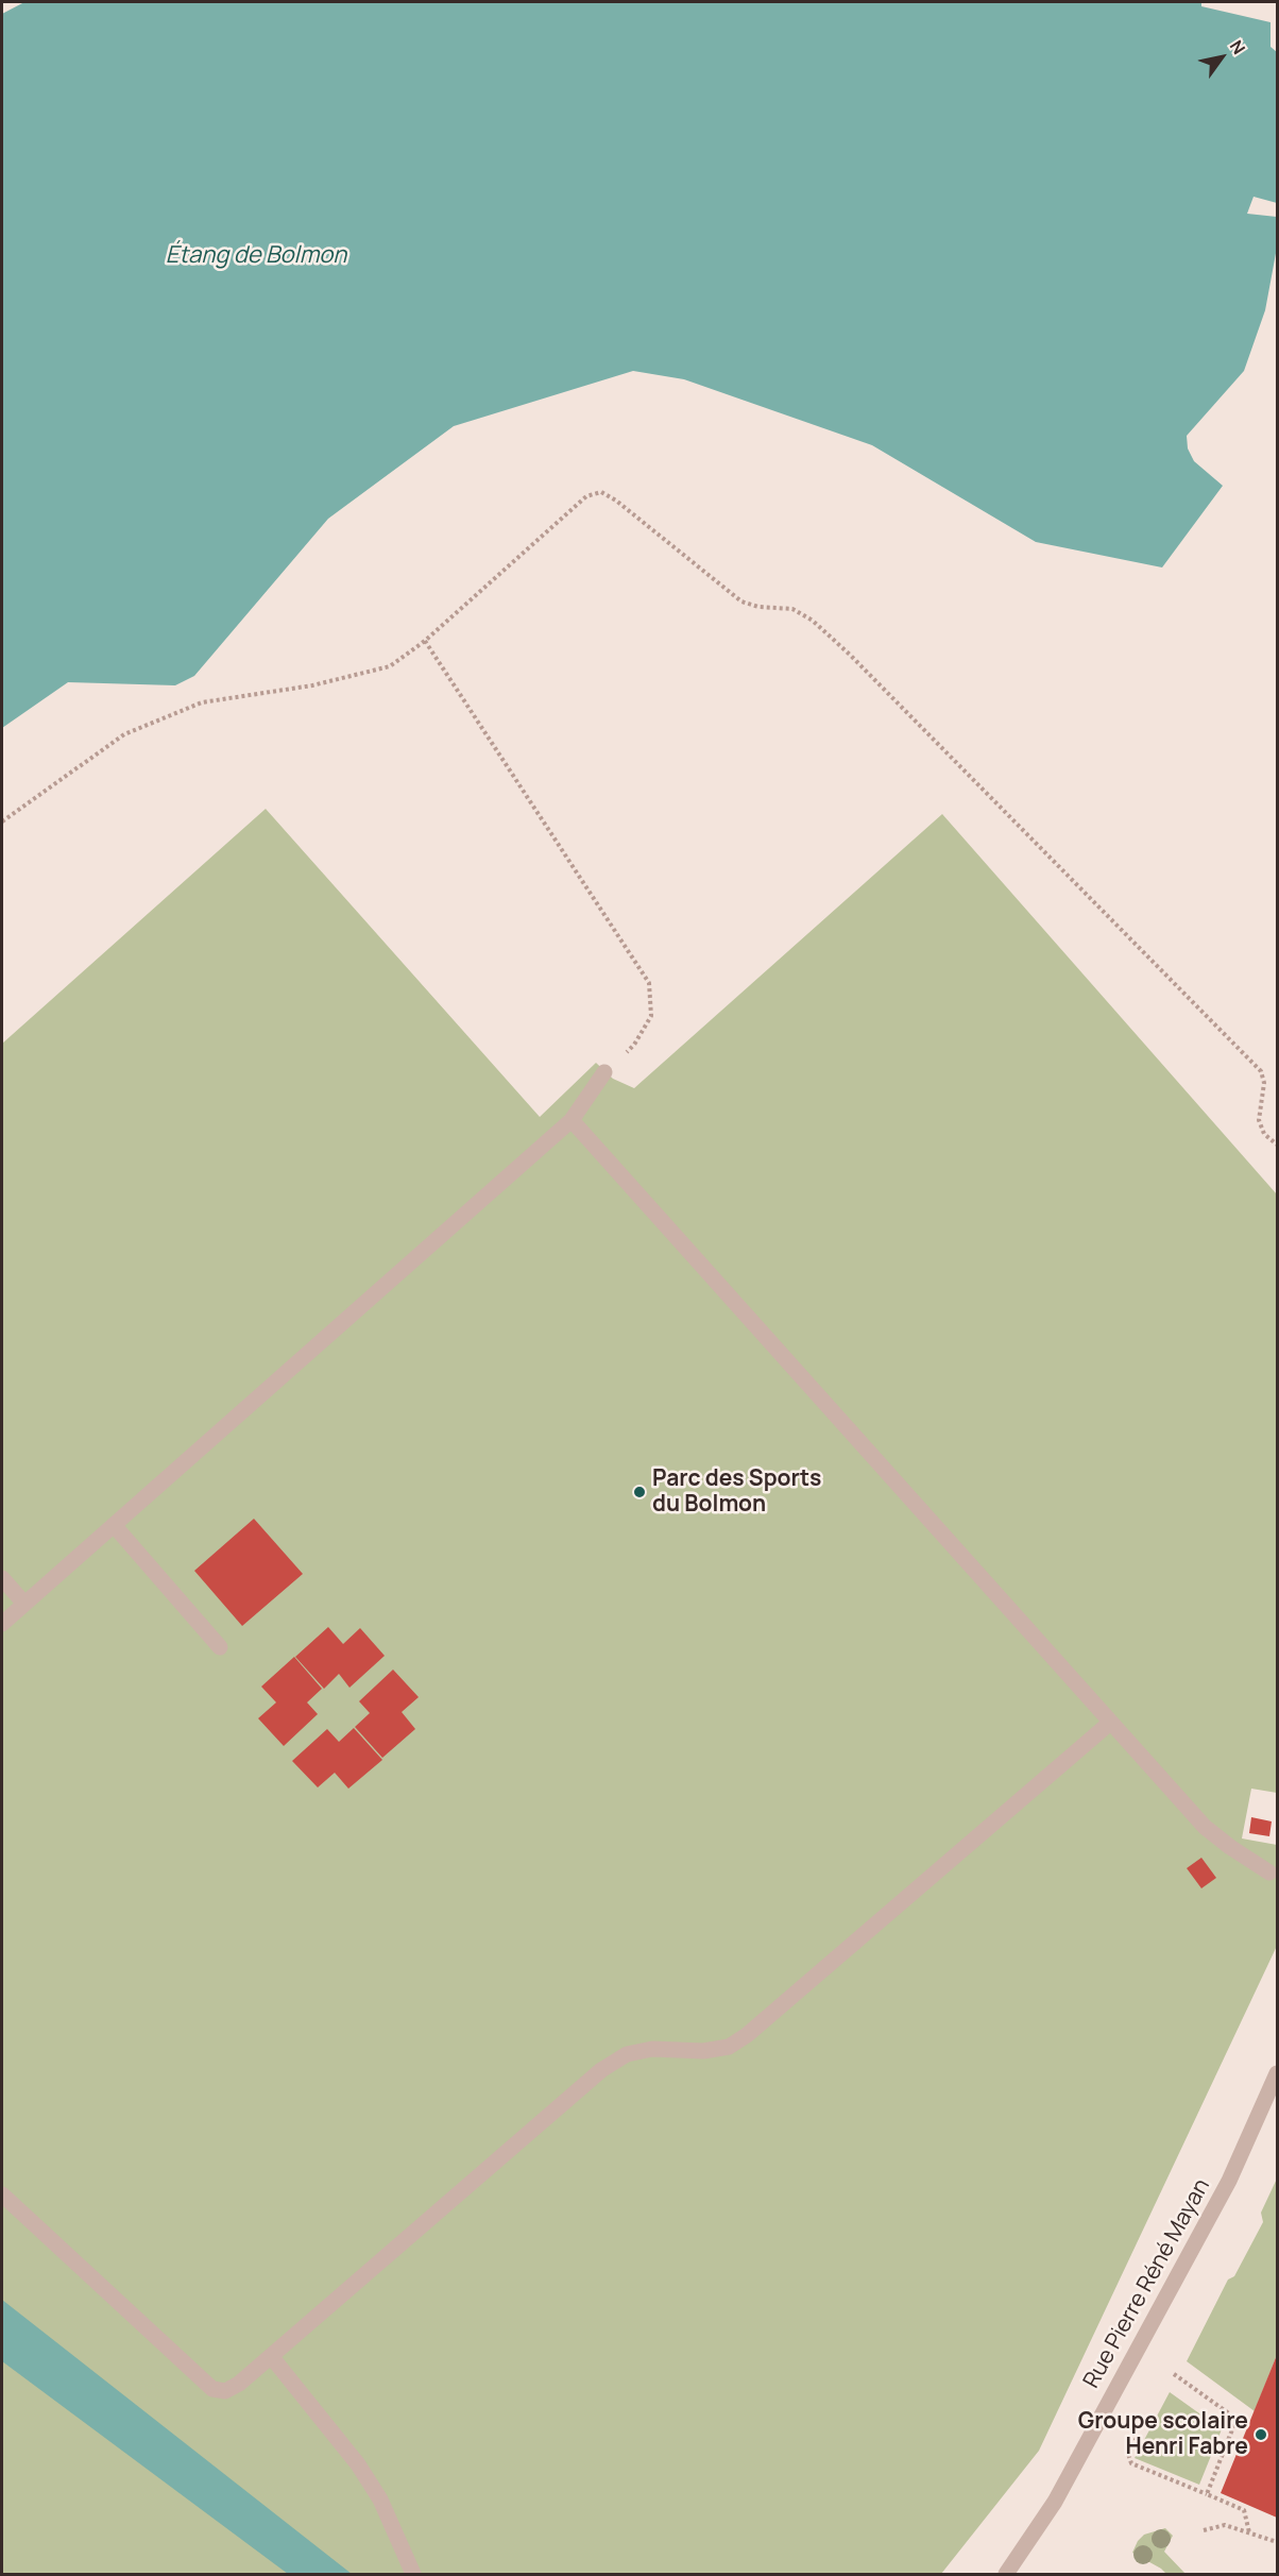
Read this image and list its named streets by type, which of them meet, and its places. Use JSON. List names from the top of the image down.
{
  "streets": {
    "street": ["Rue Pierre Réné Mayan"]
  },
  "water": ["Étang de Bolmon"],
  "places": ["Parc des Sports du Bolmon", "Groupe scolaire Henri Fabre"],
  "north": "top right"
}
